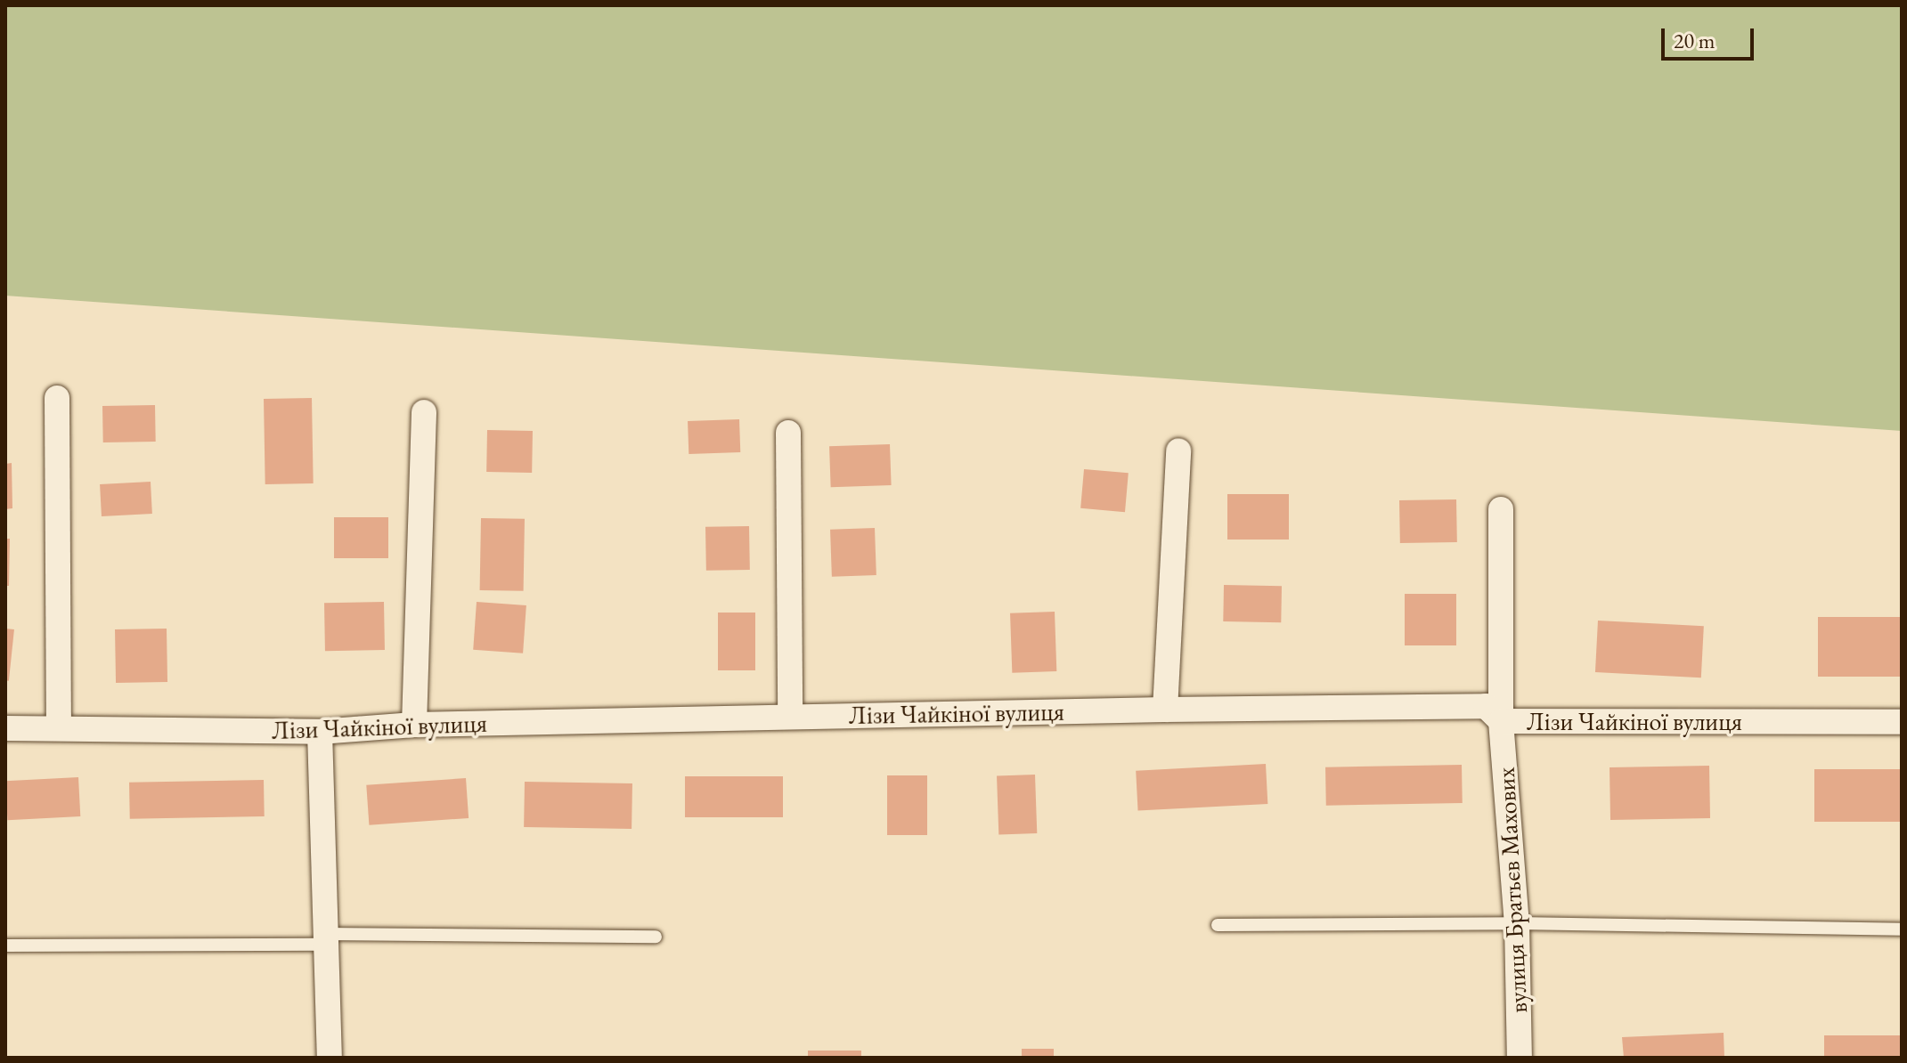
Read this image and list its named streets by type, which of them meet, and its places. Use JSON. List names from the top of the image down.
{
  "streets": {
    "street": ["Лізи Чайкіної вулиця", "вулиця Братьєв Махових"]
  },
  "crossings": [
    ["Лізи Чайкіної вулиця", "вулиця Братьєв Махових"]
  ],
  "scale_bar": "20 m"
}
